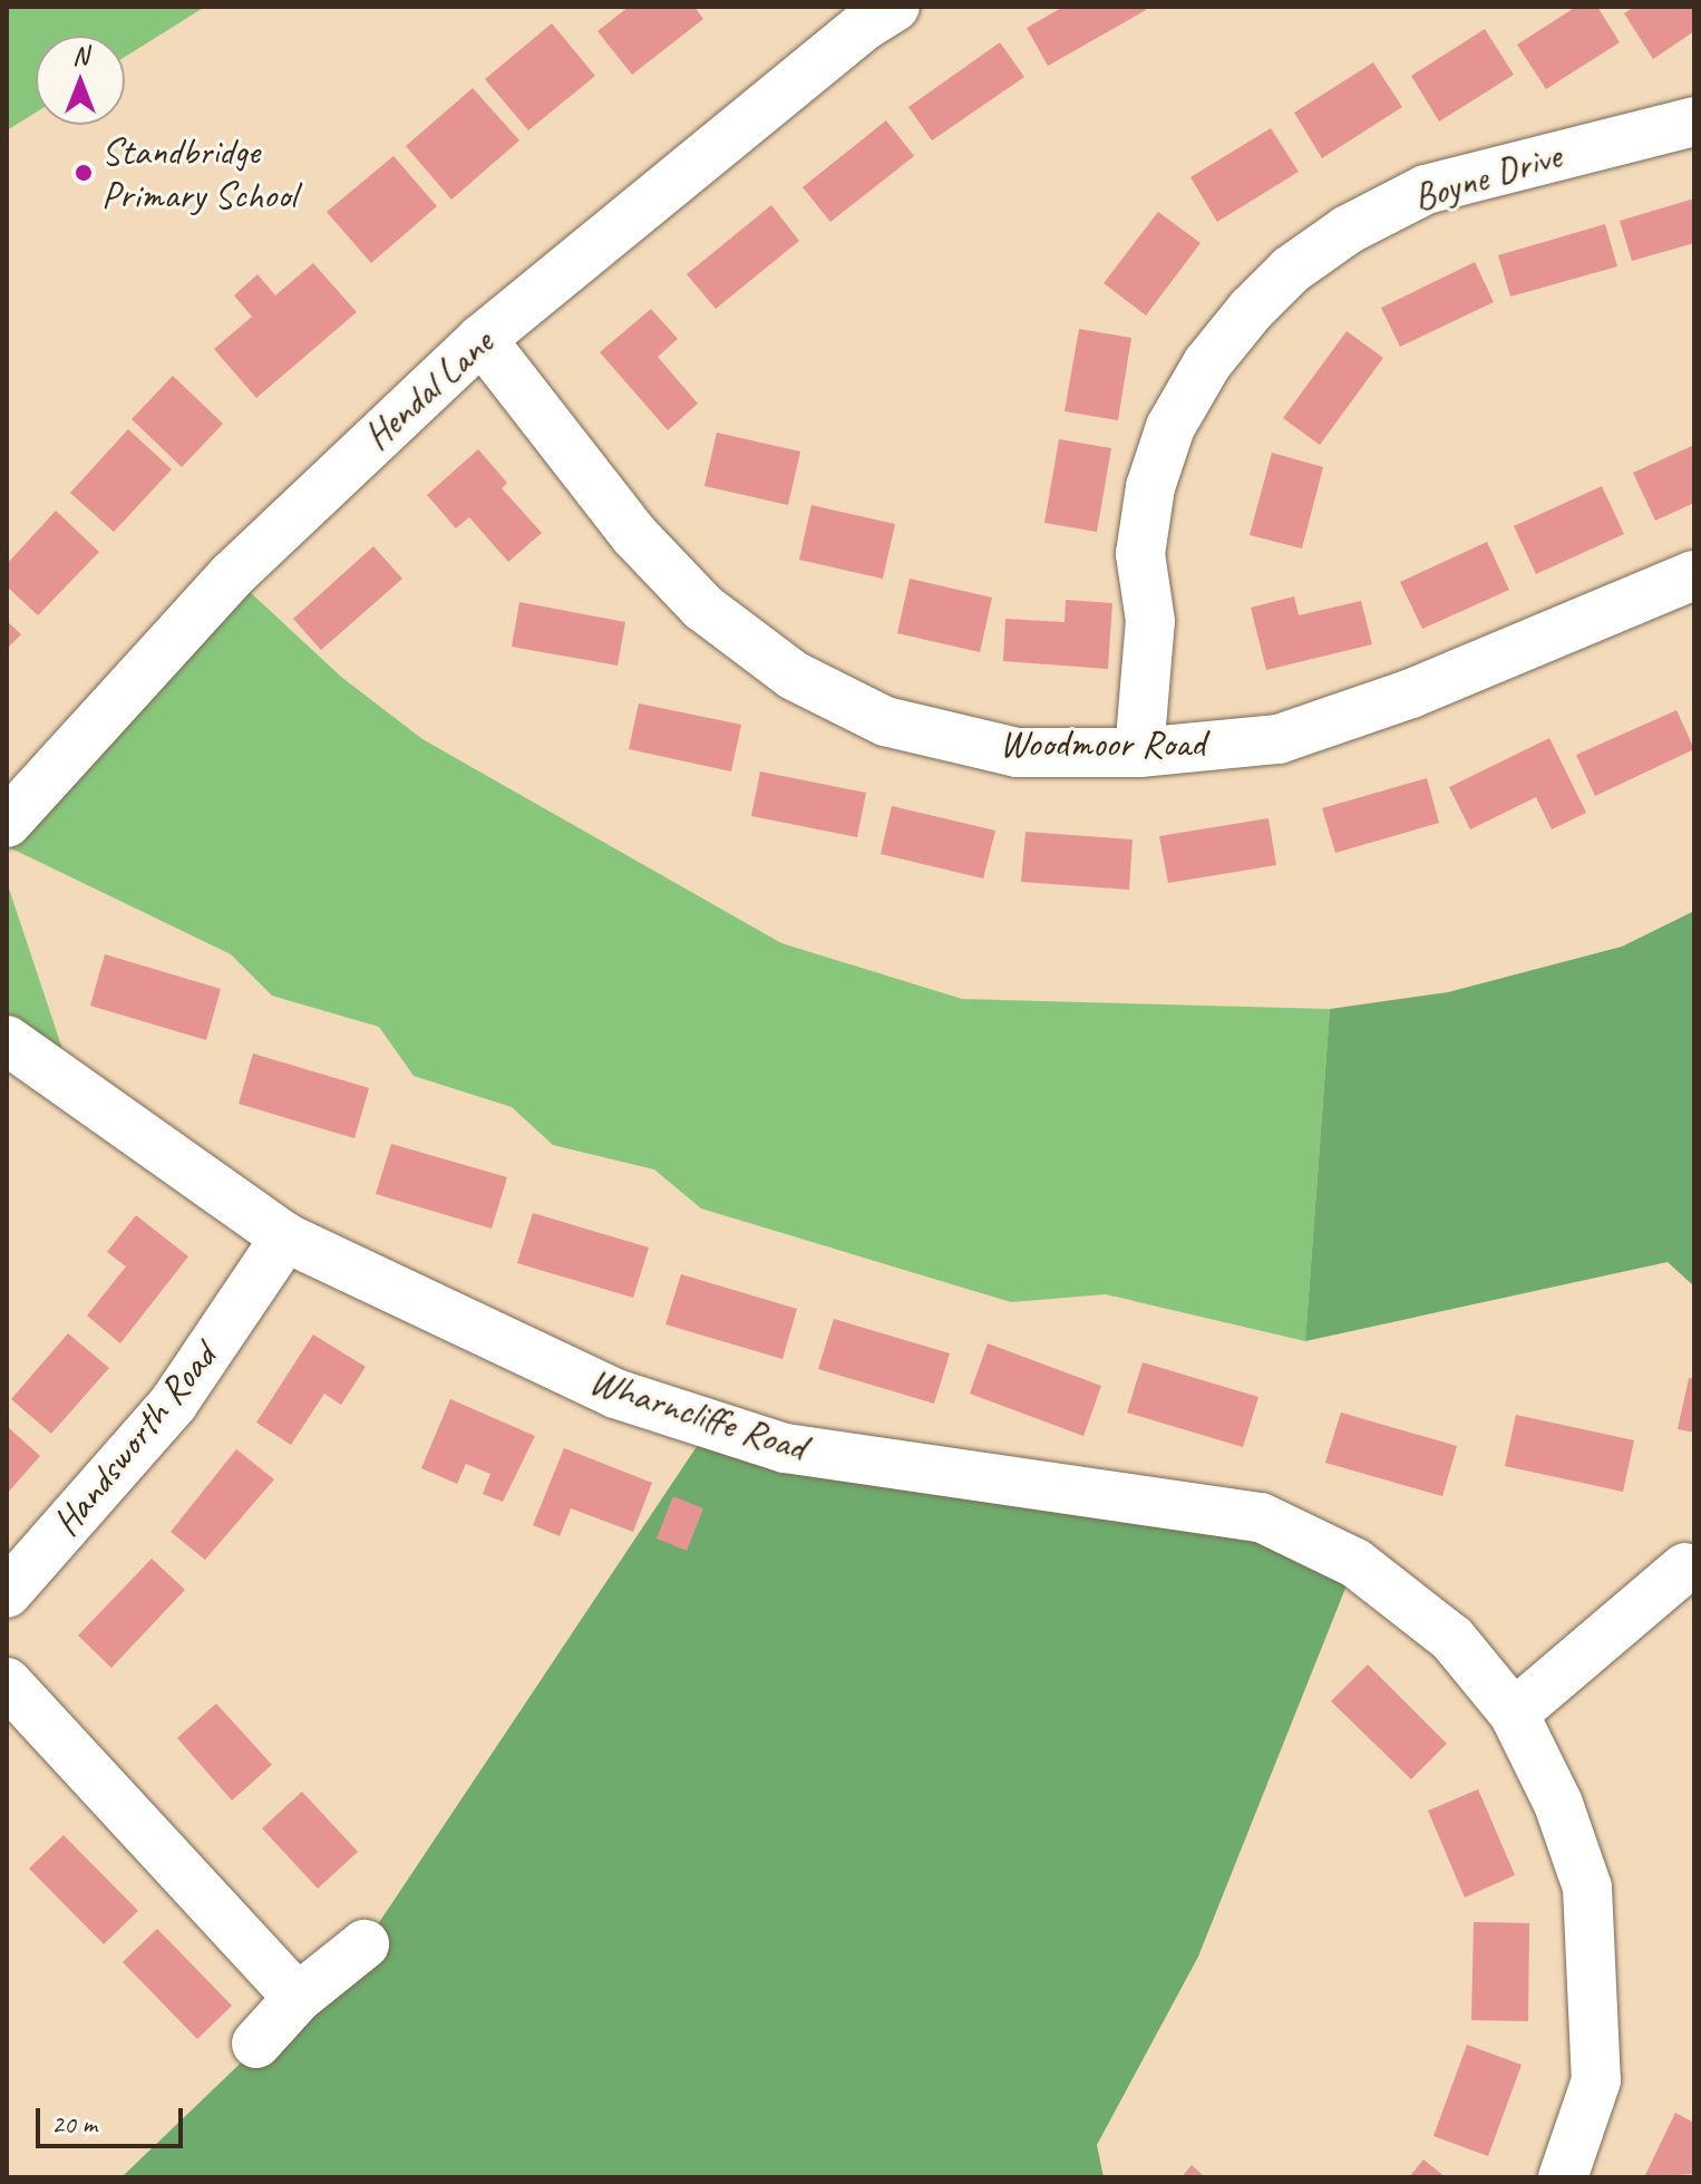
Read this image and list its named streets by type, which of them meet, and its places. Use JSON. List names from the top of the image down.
{
  "streets": {
    "street": [
      "Boyne Drive",
      "Hendal Lane",
      "Woodmoor Road",
      "Wharncliffe Road",
      "Handsworth Road"
    ]
  },
  "crossings": [
    ["Boyne Drive", "Woodmoor Road"],
    ["Hendal Lane", "Woodmoor Road"],
    ["Wharncliffe Road", "Handsworth Road"]
  ],
  "places": ["Standbridge Primary School"],
  "scale_bar": "20 m",
  "north": "top"
}
